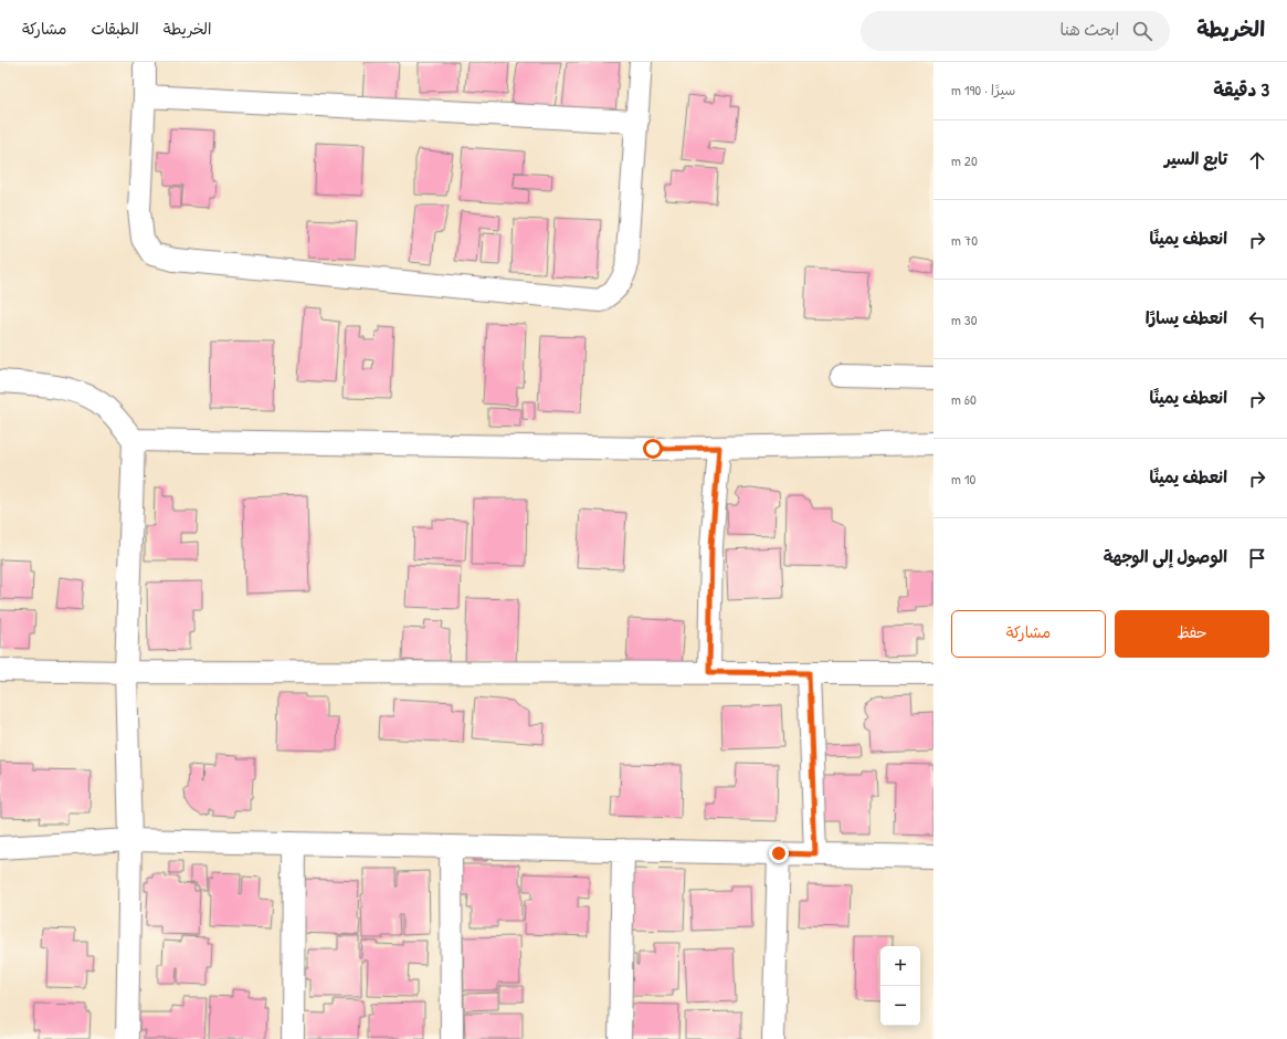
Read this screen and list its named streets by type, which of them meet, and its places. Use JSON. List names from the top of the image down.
{
  "page": {
    "header": "الخريطة",
    "search": "ابحث هنا",
    "nav": ["الخريطة", "الطبقات", "مشاركة"],
    "heading": ["3 دقيقة", "سيرًا · 190 m"],
    "list": [
      ["تابع السير", "20 m"],
      ["انعطف يمينًا", "70 m"],
      ["انعطف يسارًا", "30 m"],
      ["انعطف يمينًا", "60 m"],
      ["انعطف يمينًا", "10 m"],
      "الوصول إلى الوجهة"
    ],
    "buttons": ["حفظ", "مشاركة"],
    "map_buttons": ["+", "−"]
  }
}
